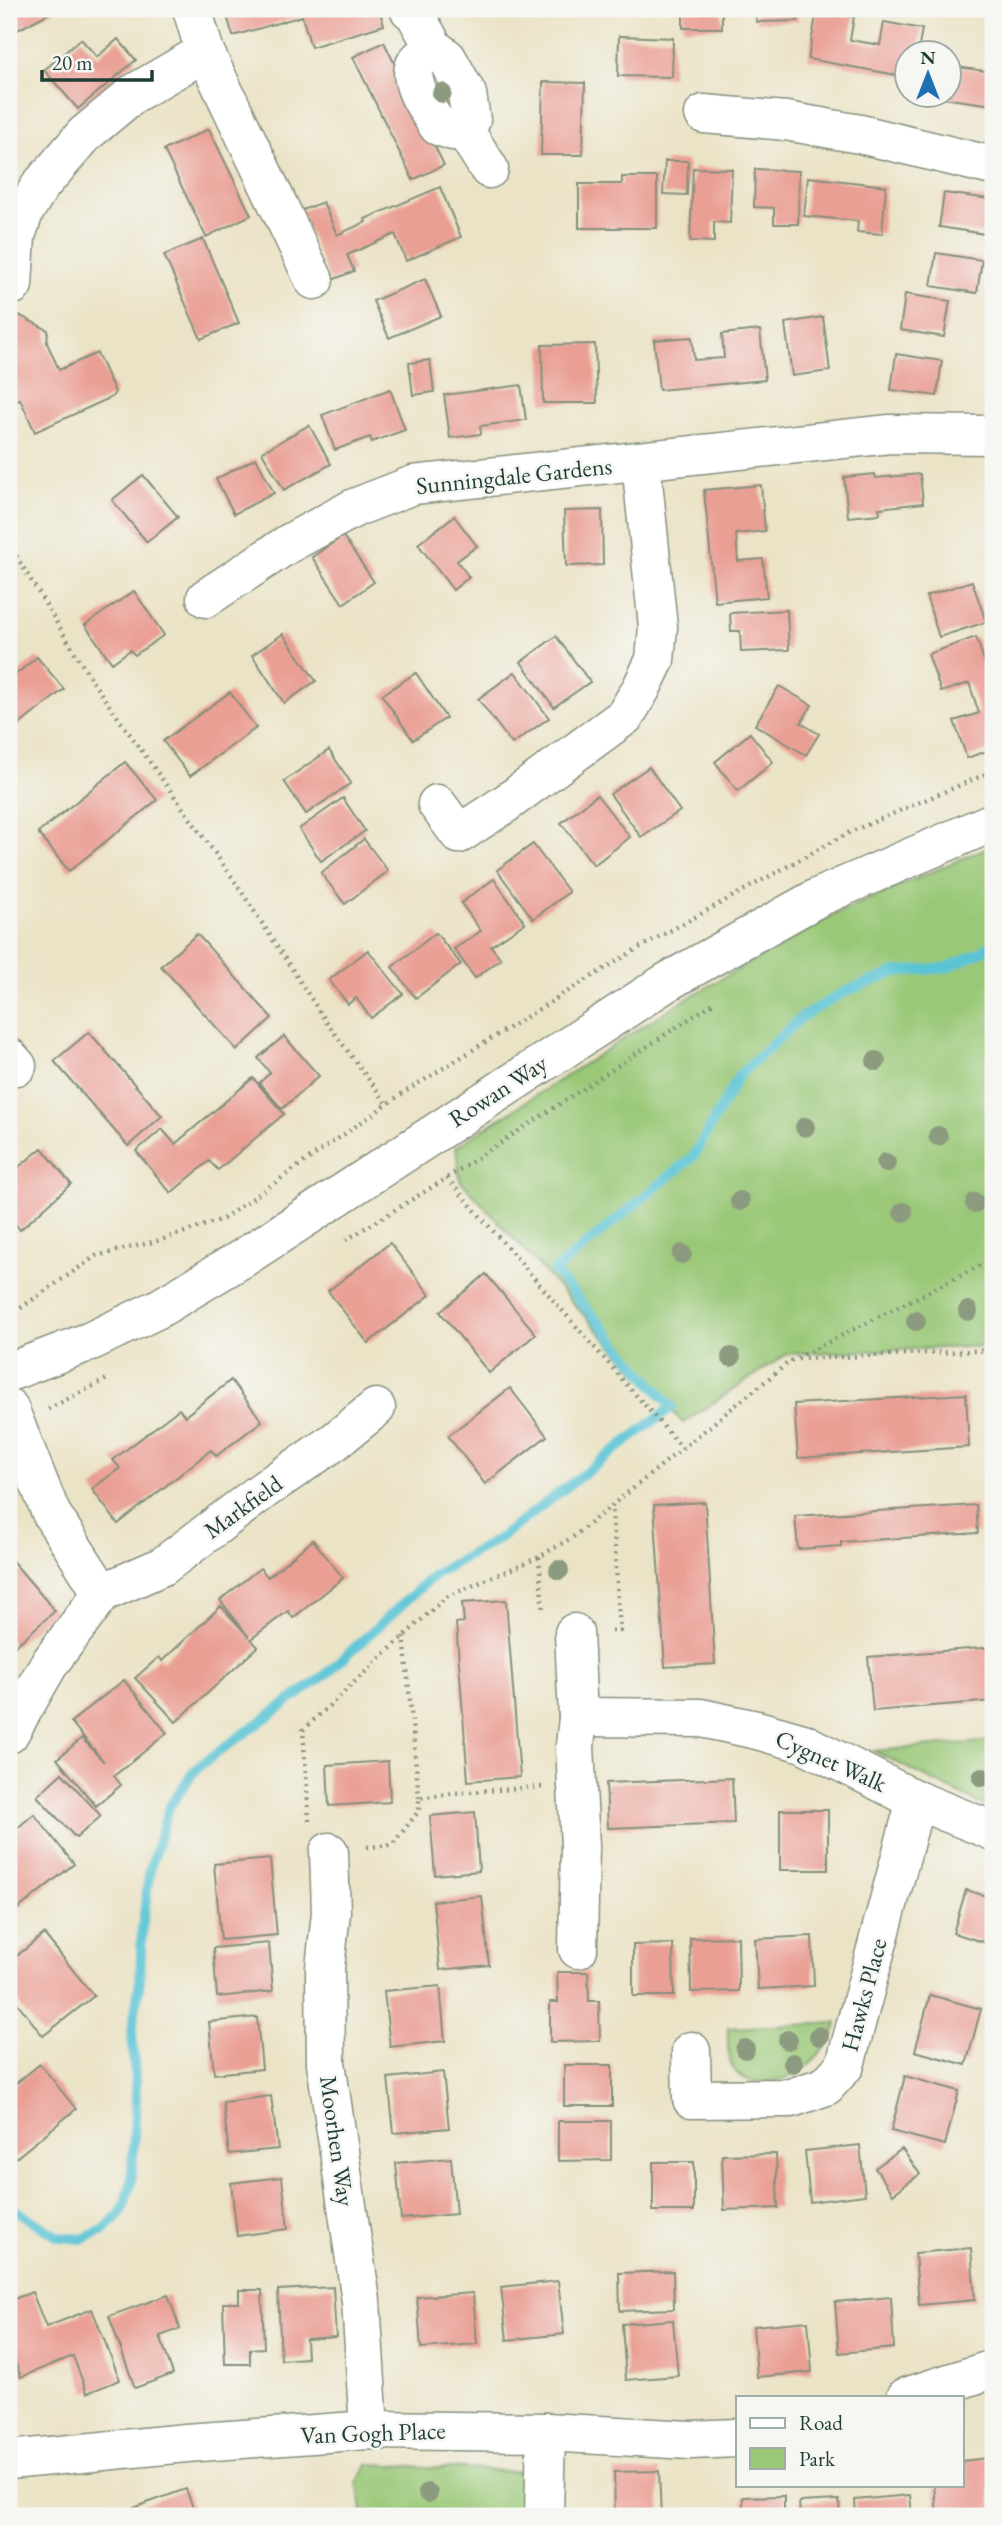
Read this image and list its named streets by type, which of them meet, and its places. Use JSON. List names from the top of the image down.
{
  "streets": {
    "street": [
      "Sunningdale Gardens",
      "Rowan Way",
      "Markfield",
      "Cygnet Walk",
      "Hawks Place",
      "Moorhen Way",
      "Van Gogh Place"
    ]
  },
  "crossings": [
    ["Cygnet Walk", "Hawks Place"],
    ["Moorhen Way", "Van Gogh Place"]
  ],
  "legend": ["Road", "Park"],
  "scale_bar": "20 m",
  "north": "top"
}
